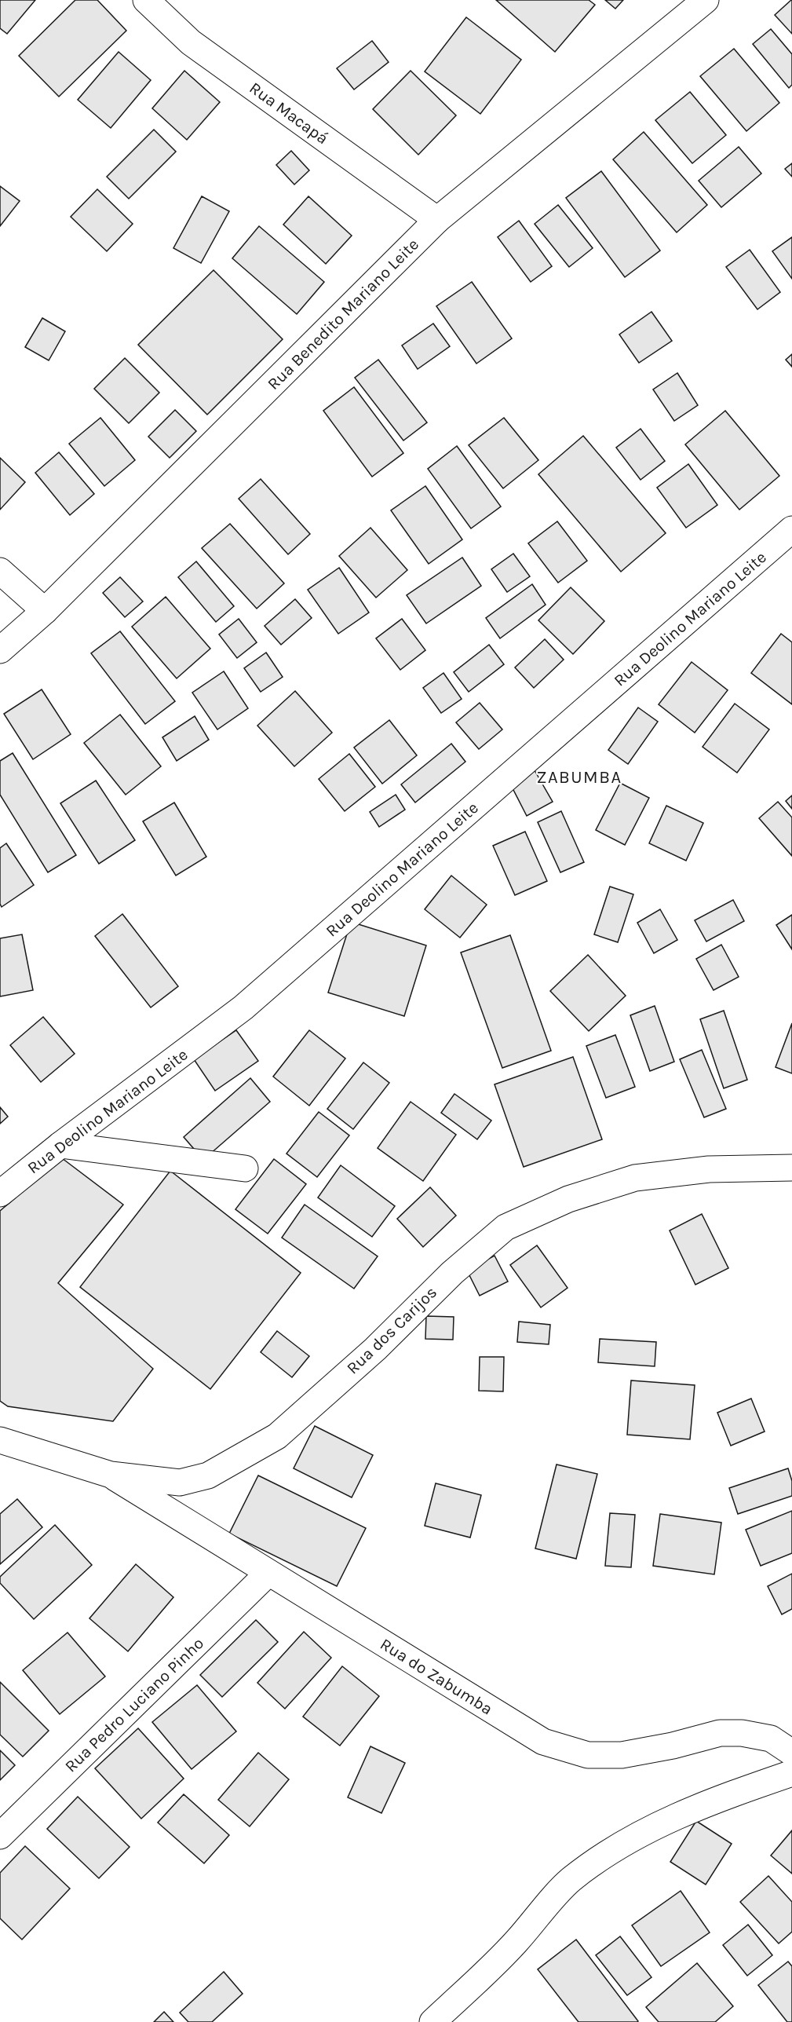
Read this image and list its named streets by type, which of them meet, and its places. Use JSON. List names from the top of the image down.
{
  "streets": {
    "street": [
      "Rua Macapá",
      "Rua Benedito Mariano Leite",
      "Rua Deolino Mariano Leite",
      "Rua dos Carijos",
      "Rua do Zabumba",
      "Rua Pedro Luciano Pinho"
    ]
  },
  "crossings": [
    ["Rua Macapá", "Rua Benedito Mariano Leite"],
    ["Rua dos Carijos", "Rua do Zabumba"],
    ["Rua do Zabumba", "Rua Pedro Luciano Pinho"]
  ],
  "districts": ["ZABUMBA"]
}
